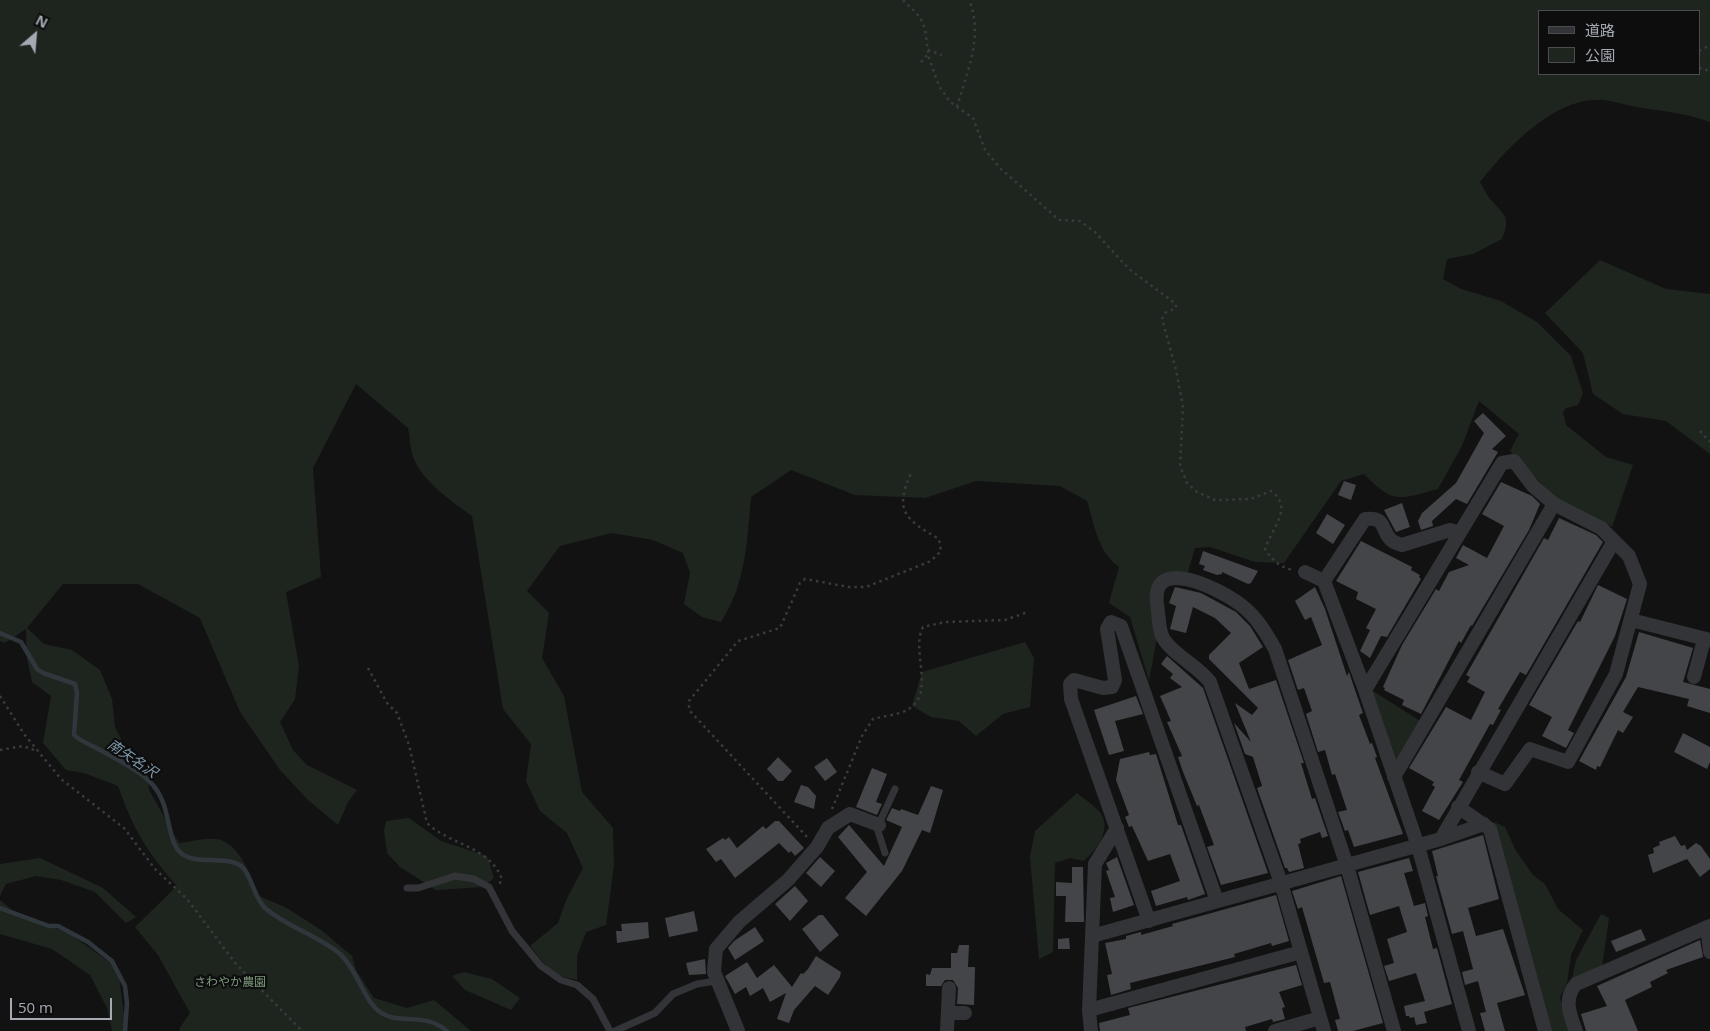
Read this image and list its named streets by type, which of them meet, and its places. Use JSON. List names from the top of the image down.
{
  "water": ["南矢名沢"],
  "parks": ["さわやか農園"],
  "legend": ["道路", "公園"],
  "scale_bar": "50 m",
  "north": "top right"
}
